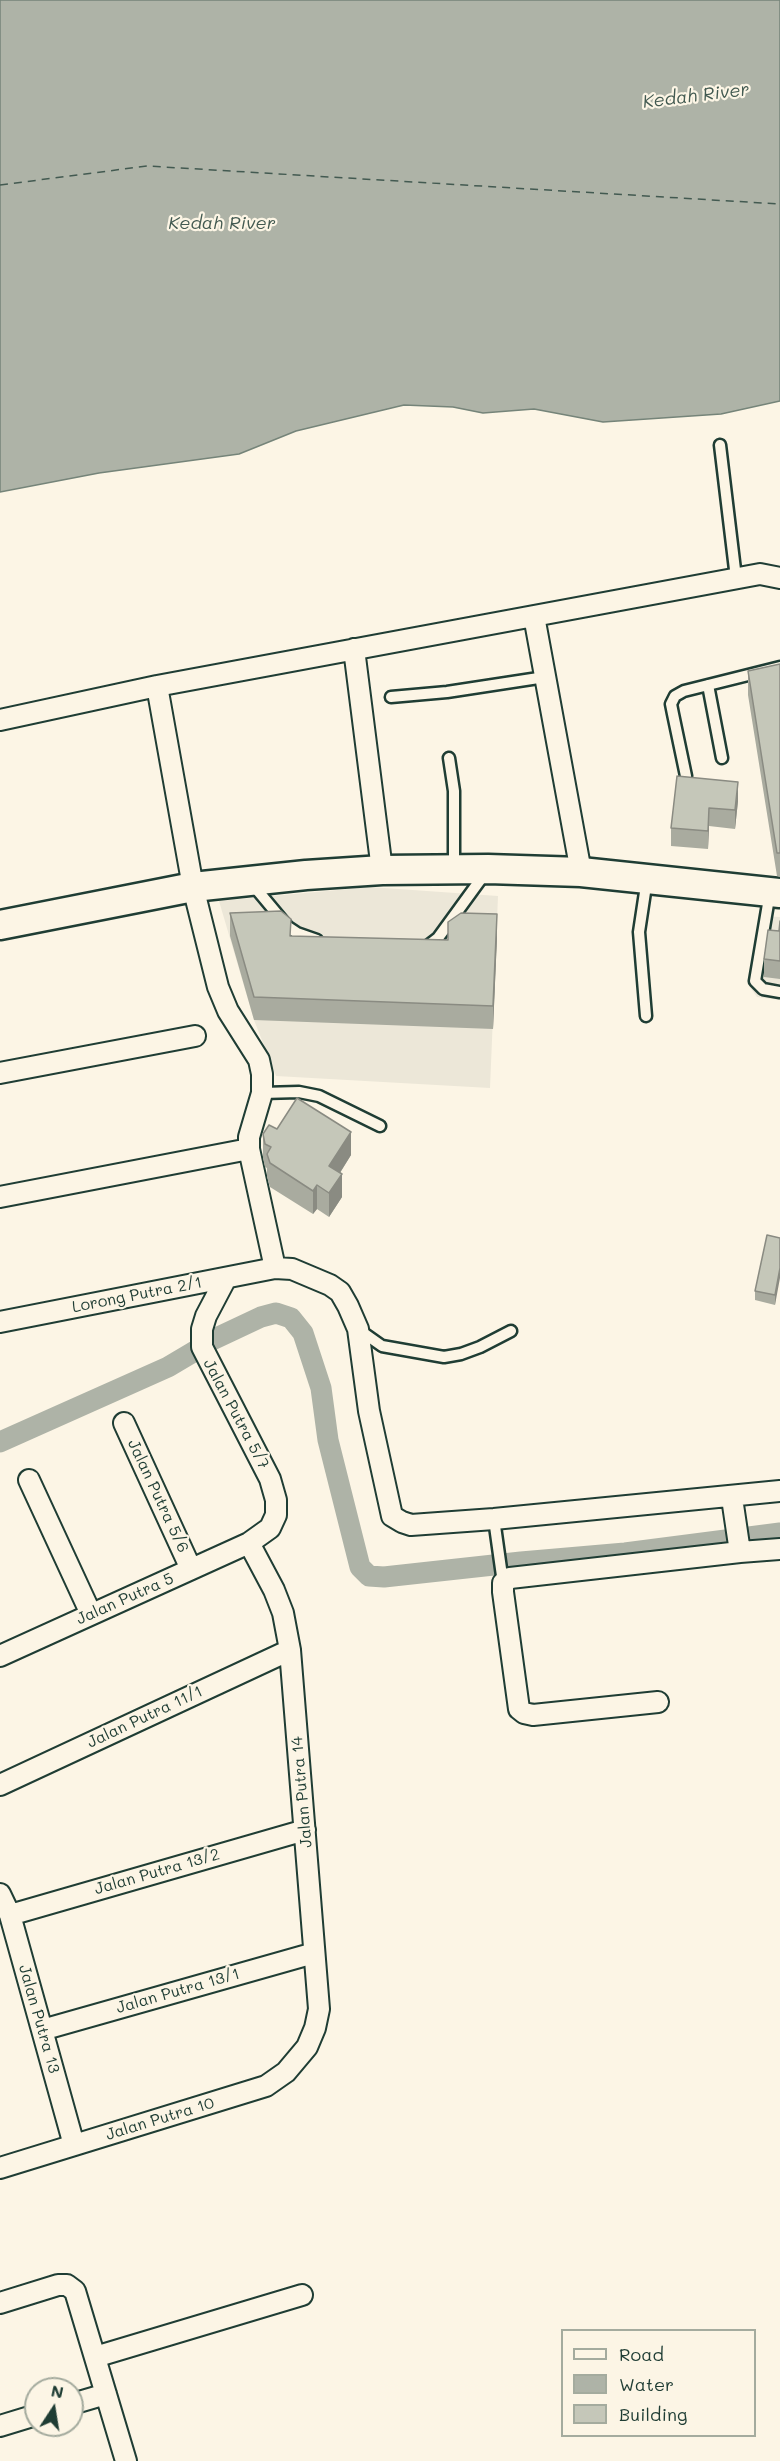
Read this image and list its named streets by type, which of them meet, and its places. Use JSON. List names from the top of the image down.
{
  "streets": {
    "street": [
      "Lorong Putra 2/1",
      "Jalan Putra 5/7",
      "Jalan Putra 5/6",
      "Jalan Putra 5",
      "Jalan Putra 11/1",
      "Jalan Putra 14",
      "Jalan Putra 13/2",
      "Jalan Putra 13/1",
      "Jalan Putra 13",
      "Jalan Putra 10"
    ]
  },
  "crossings": [
    ["Lorong Putra 2/1", "Jalan Putra 5/7"],
    ["Jalan Putra 5/7", "Jalan Putra 5"],
    ["Jalan Putra 5/7", "Jalan Putra 14"],
    ["Jalan Putra 5/6", "Jalan Putra 5"],
    ["Jalan Putra 5", "Jalan Putra 14"],
    ["Jalan Putra 11/1", "Jalan Putra 14"],
    ["Jalan Putra 14", "Jalan Putra 13/2"],
    ["Jalan Putra 14", "Jalan Putra 13/1"],
    ["Jalan Putra 14", "Jalan Putra 10"],
    ["Jalan Putra 13/2", "Jalan Putra 13"],
    ["Jalan Putra 13/1", "Jalan Putra 13"],
    ["Jalan Putra 13", "Jalan Putra 10"]
  ],
  "water": ["Kedah River"],
  "legend": ["Road", "Water", "Building"],
  "north": "top"
}
